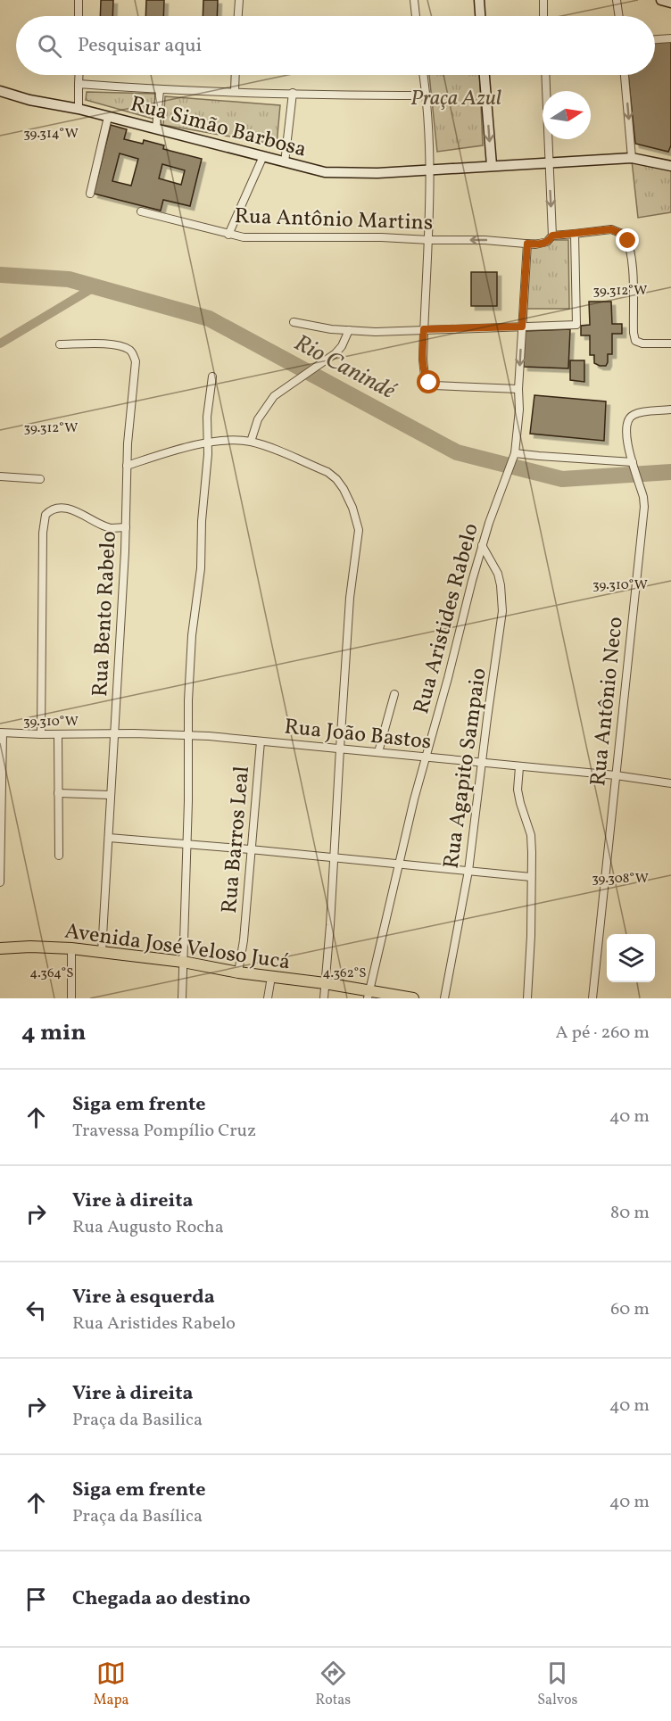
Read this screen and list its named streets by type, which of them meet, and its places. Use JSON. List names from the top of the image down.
{
  "streets": {
    "main road": ["Avenida José Veloso Jucá"],
    "street": [
      "Rua Simão Barbosa",
      "Rua Antônio Martins",
      "Rua Bento Rabelo",
      "Rua Aristides Rabelo",
      "Rua Antônio Neco",
      "Rua João Bastos",
      "Rua Agapito Sampaio",
      "Rua Barros Leal"
    ]
  },
  "crossings": [
    ["Rua Antônio Martins", "Rua Aristides Rabelo"],
    ["Rua Bento Rabelo", "Rua João Bastos"],
    ["Rua Bento Rabelo", "Avenida José Veloso Jucá"],
    ["Rua Aristides Rabelo", "Rua João Bastos"],
    ["Rua Aristides Rabelo", "Rua Agapito Sampaio"],
    ["Rua Aristides Rabelo", "Avenida José Veloso Jucá"],
    ["Rua Antônio Neco", "Rua João Bastos"],
    ["Rua João Bastos", "Rua Agapito Sampaio"],
    ["Rua João Bastos", "Rua Barros Leal"],
    ["Rua Barros Leal", "Avenida José Veloso Jucá"]
  ],
  "water": ["Rio Canindé"],
  "parks": ["Praça Azul"],
  "north": "right",
  "page": {
    "search": "Pesquisar aqui",
    "heading": ["4 min", "A pé · 260 m"],
    "list": [
      ["Siga em frente", "Travessa Pompílio Cruz", "40 m"],
      ["Vire à direita", "Rua Augusto Rocha", "80 m"],
      ["Vire à esquerda", "Rua Aristides Rabelo", "60 m"],
      ["Vire à direita", "Praça da Basilica", "40 m"],
      ["Siga em frente", "Praça da Basílica", "40 m"],
      "Chegada ao destino"
    ],
    "nav": ["Mapa", "Rotas", "Salvos"]
  },
  "coordinates": [
    "39.314°W",
    "39.312°W",
    "39.310°W",
    "39.308°W",
    "4.364°S",
    "4.362°S"
  ]
}
